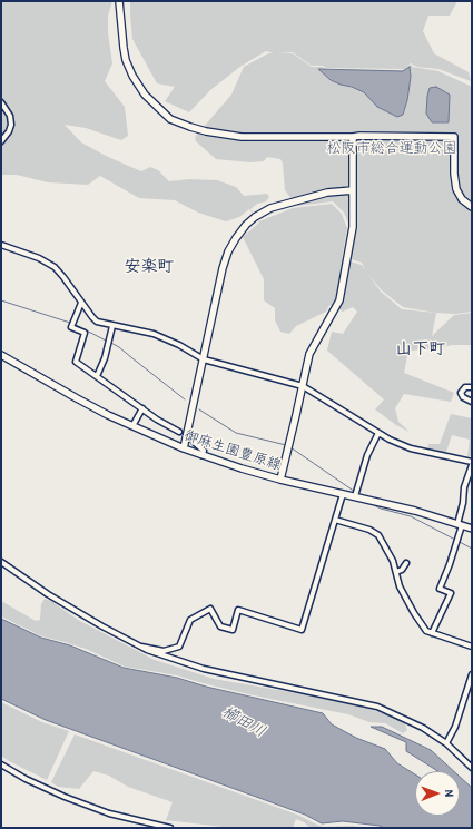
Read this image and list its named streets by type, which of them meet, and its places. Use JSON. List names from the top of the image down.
{
  "streets": {
    "street": ["御麻生園豊原線"]
  },
  "districts": ["安楽町", "山下町"],
  "water": ["櫛田川"],
  "parks": ["松阪市総合運動公園"],
  "north": "right"
}
